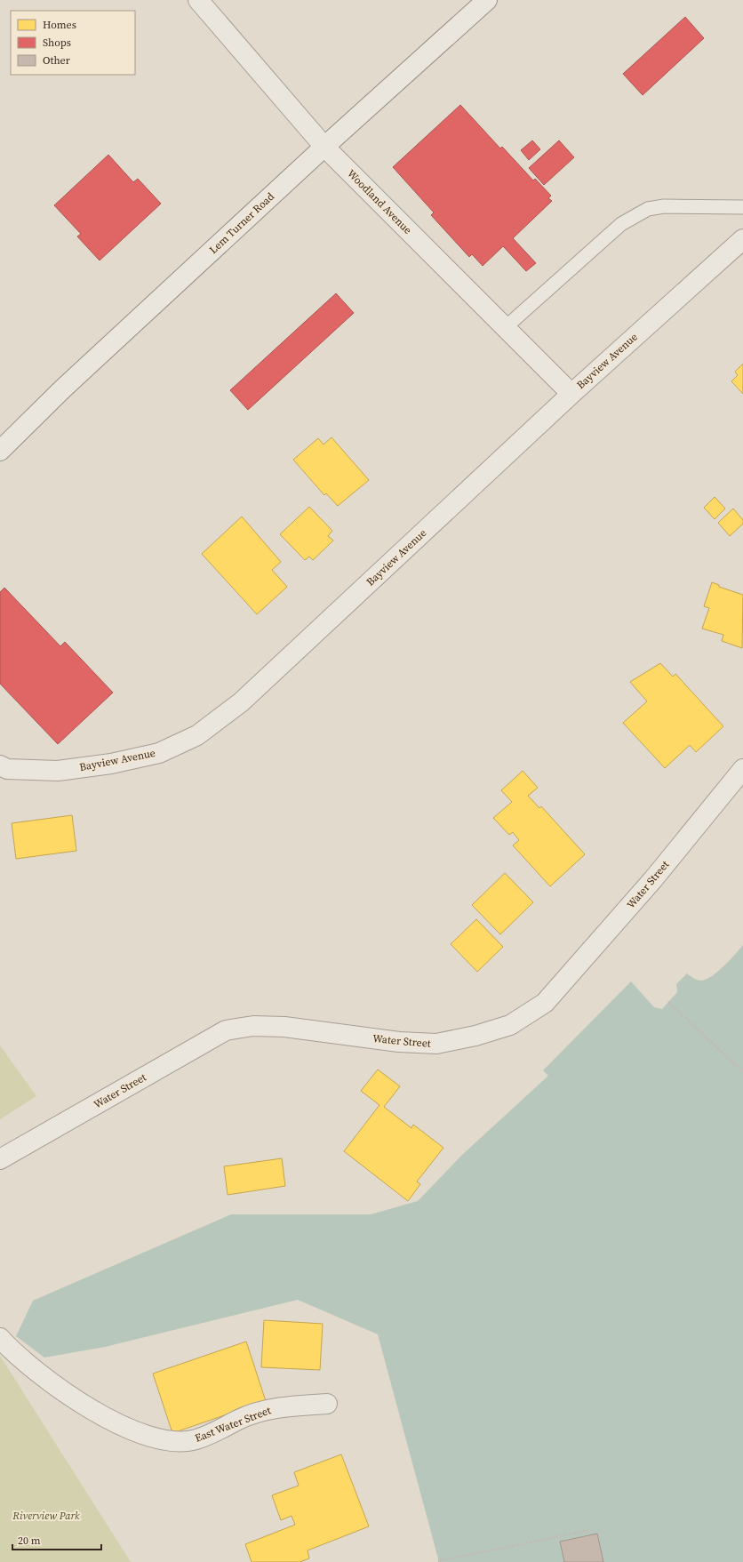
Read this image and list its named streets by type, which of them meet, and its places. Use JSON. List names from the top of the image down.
{
  "streets": {
    "street": [
      "Woodland Avenue",
      "Lem Turner Road",
      "Bayview Avenue",
      "Water Street",
      "East Water Street"
    ]
  },
  "crossings": [
    ["Woodland Avenue", "Lem Turner Road"],
    ["Woodland Avenue", "Bayview Avenue"]
  ],
  "parks": ["Riverview Park"],
  "legend": ["Homes", "Shops", "Other"],
  "scale_bar": "20 m"
}
